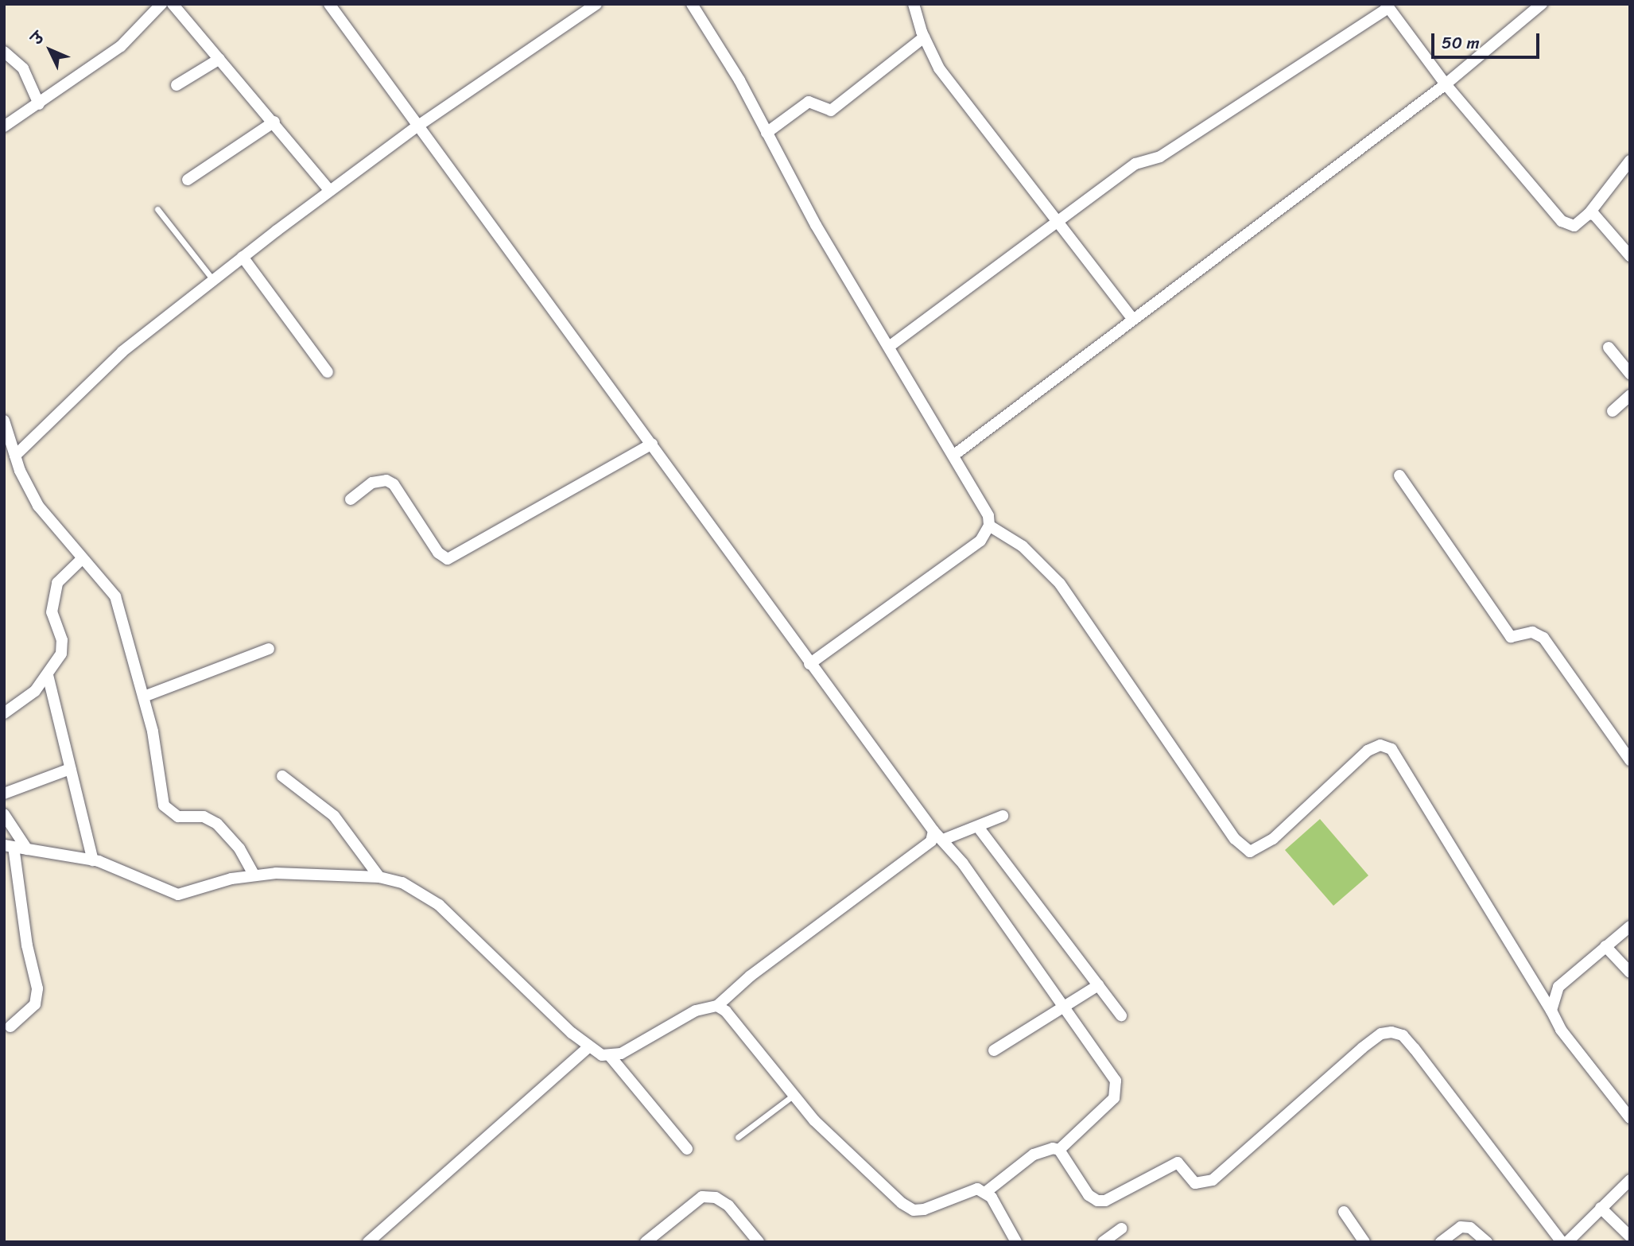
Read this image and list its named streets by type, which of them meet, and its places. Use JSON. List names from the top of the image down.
{
  "scale_bar": "50 m",
  "north": "top left"
}
